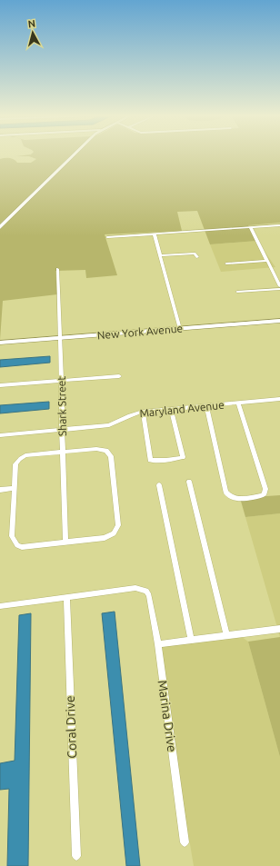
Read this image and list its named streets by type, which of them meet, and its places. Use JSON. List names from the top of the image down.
{
  "streets": {
    "street": [
      "New York Avenue",
      "Shark Street",
      "Maryland Avenue",
      "Marina Drive",
      "Coral Drive"
    ]
  },
  "crossings": [
    ["New York Avenue", "Shark Street"],
    ["Shark Street", "Maryland Avenue"],
    ["Marina Drive", "Coral Drive"]
  ],
  "north": "top"
}
